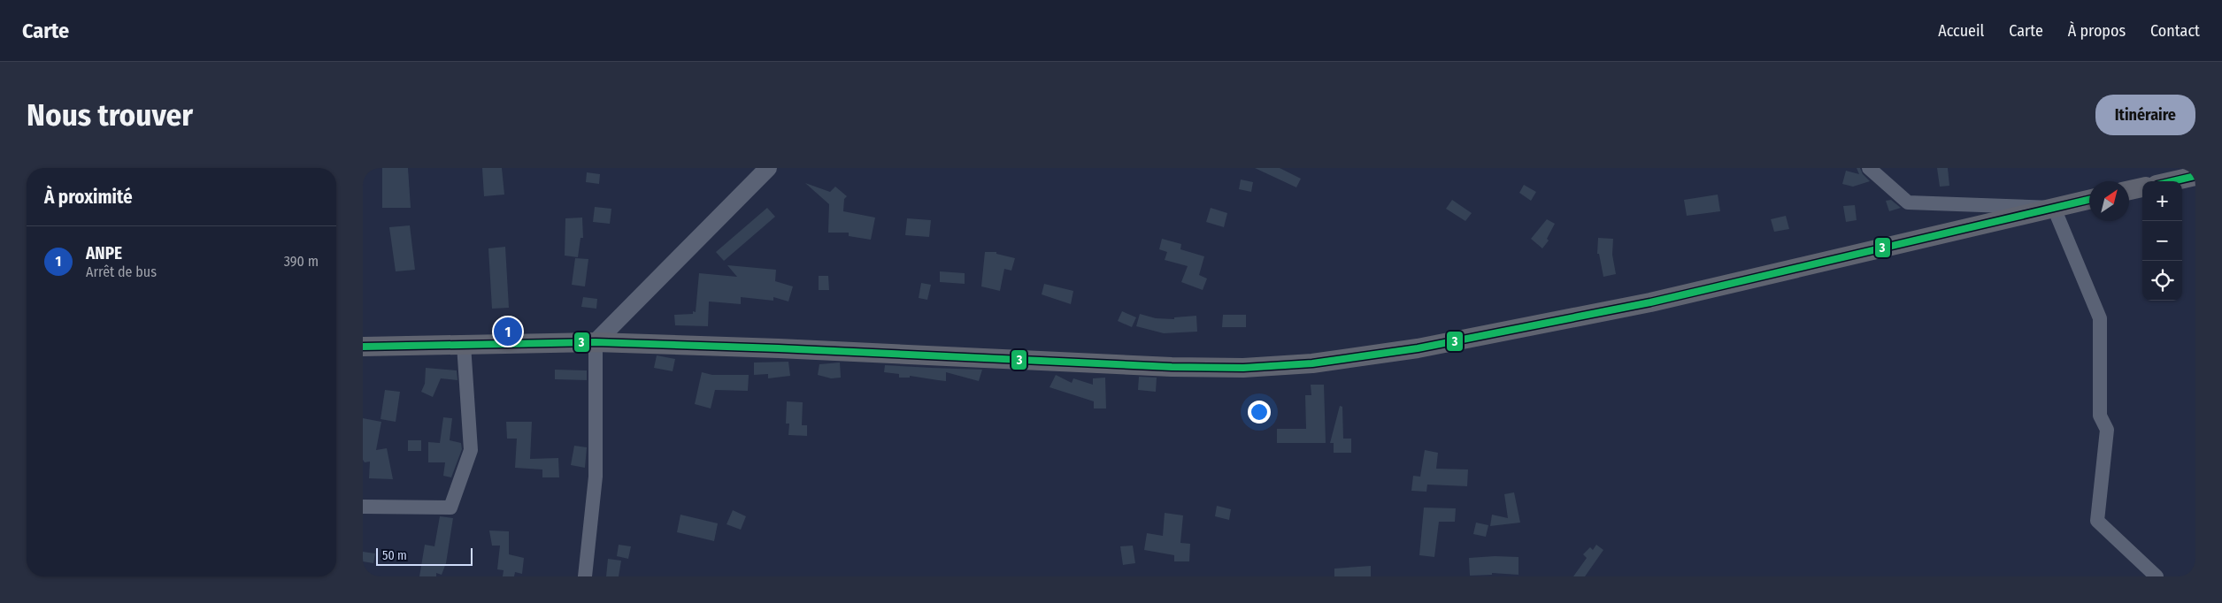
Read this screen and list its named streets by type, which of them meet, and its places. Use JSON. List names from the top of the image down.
{
  "lines": ["transit line 3"],
  "scale_bar": "50 m",
  "north": "top right",
  "page": {
    "header": "Carte",
    "nav": [
      "Accueil",
      "Carte",
      "À propos",
      "Contact"
    ],
    "buttons": "Itinéraire",
    "title": "Nous trouver",
    "heading": "À proximité",
    "map_buttons": ["+", "−"],
    "list": [
      {
        "mark": "1",
        "name": "ANPE",
        "note": "Arrêt de bus",
        "value": "390 m"
      }
    ],
    "pins": "1",
    "scale": "50 m"
  }
}
